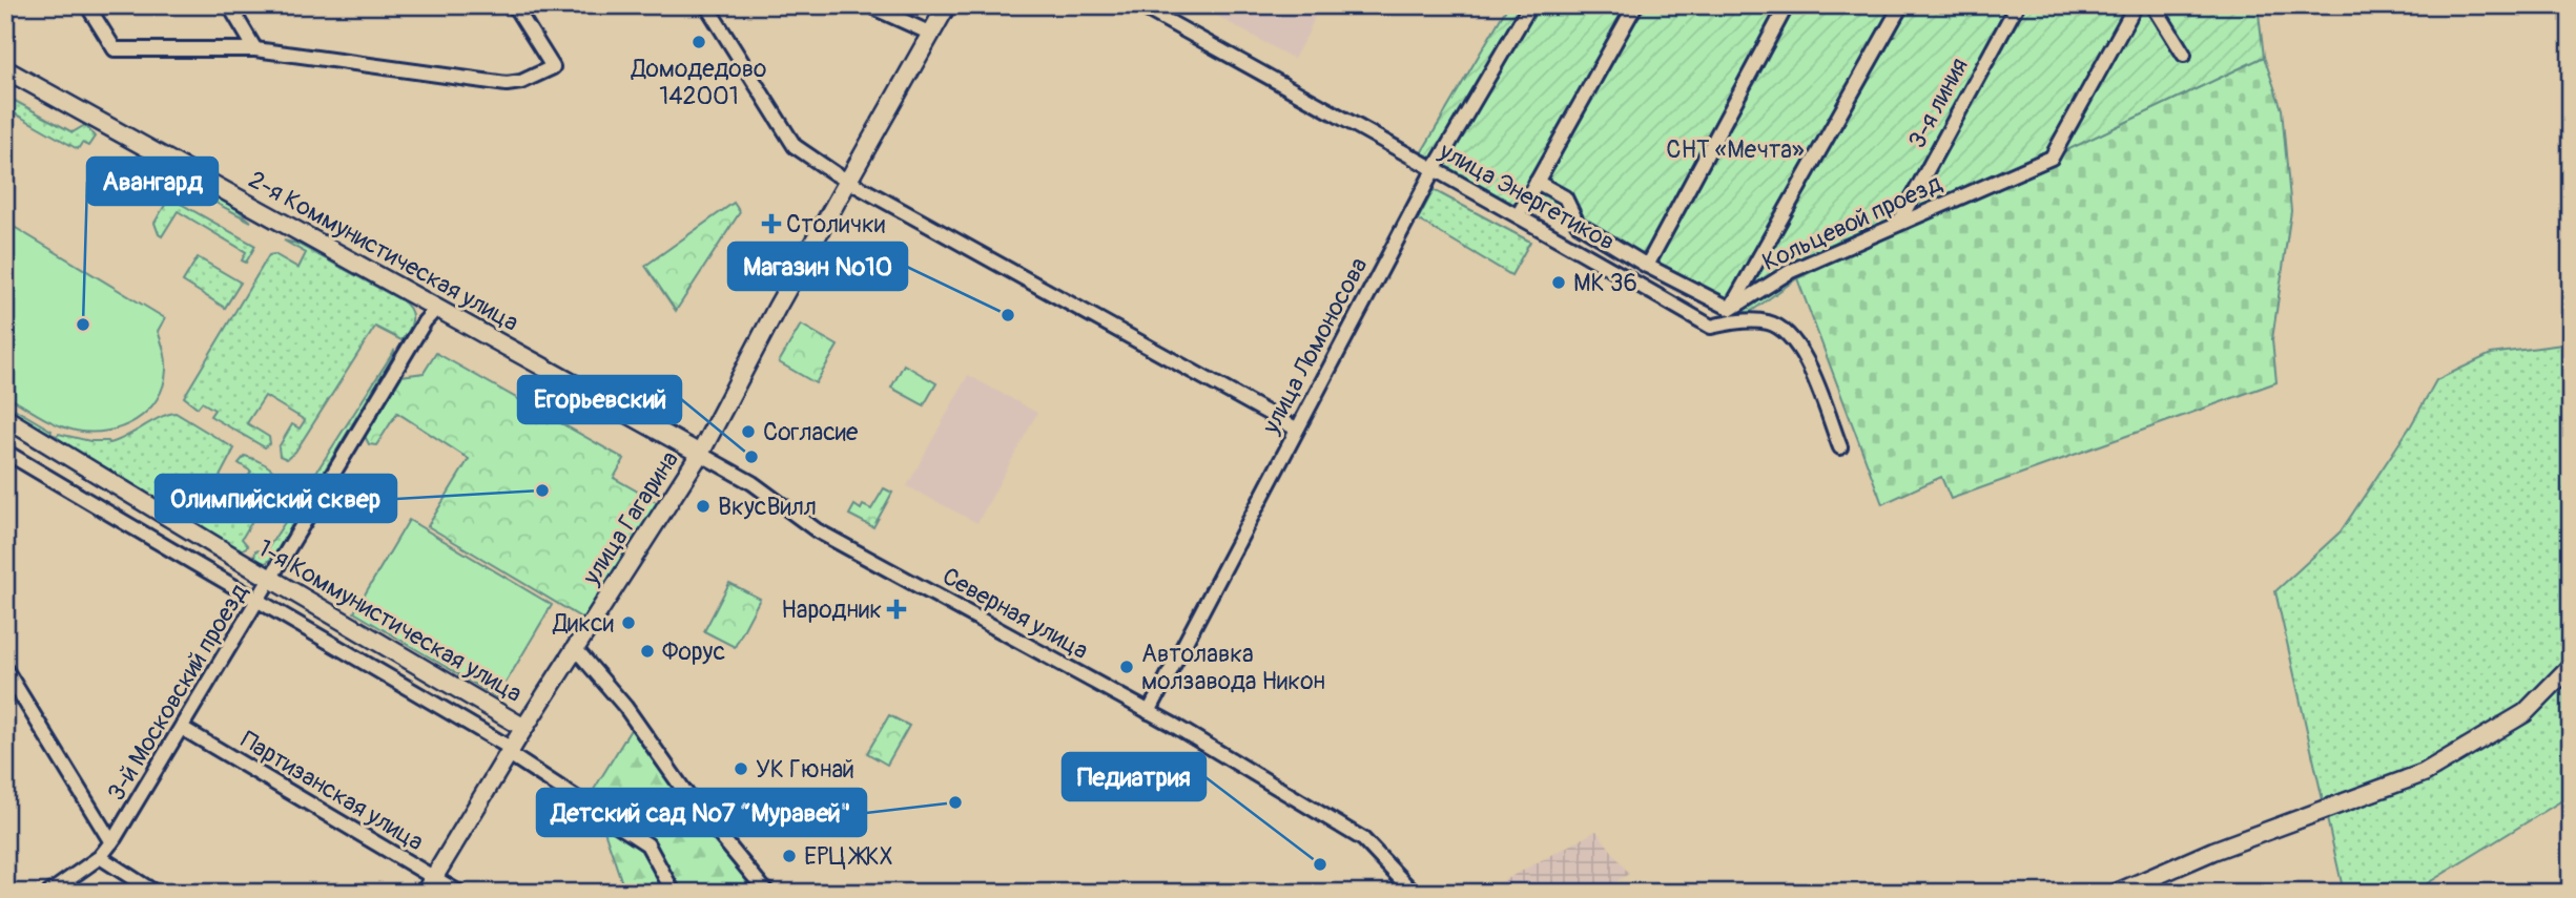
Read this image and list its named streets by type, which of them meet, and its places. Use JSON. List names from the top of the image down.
{
  "streets": {
    "street": [
      "3-я линия",
      "улица Энергетиков",
      "Кольцевой проезд",
      "2-я Коммунистическая улица",
      "улица Ломоносова",
      "улица Гагарина",
      "Северная улица",
      "1-я Коммунистическая улица",
      "3-й Московский проезд",
      "Партизанская улица"
    ]
  },
  "crossings": [
    ["3-я линия", "Кольцевой проезд"],
    ["улица Энергетиков", "улица Ломоносова"],
    ["2-я Коммунистическая улица", "улица Гагарина"],
    ["2-я Коммунистическая улица", "Северная улица"],
    ["2-я Коммунистическая улица", "3-й Московский проезд"],
    ["улица Ломоносова", "Северная улица"],
    ["улица Гагарина", "Северная улица"],
    ["улица Гагарина", "1-я Коммунистическая улица"],
    ["улица Гагарина", "Партизанская улица"],
    ["1-я Коммунистическая улица", "3-й Московский проезд"],
    ["3-й Московский проезд", "Партизанская улица"]
  ],
  "parks": ["СНТ «Мечта»"],
  "places": {
    "other": [
      "Домодедово 142001",
      "МК 36",
      "Магазин №10",
      "Авангард",
      "Согласие",
      "Егорьевский",
      "Олимпийский сквер",
      "ВкусВилл",
      "Дикси",
      "Форус",
      "Автолавка молзавода Никон",
      "УК Гюнай",
      "Детский сад №7 “Муравей\"",
      "ЕРЦ ЖКХ",
      "Педиатрия"
    ],
    "health": ["Столички", "Народник"]
  }
}
